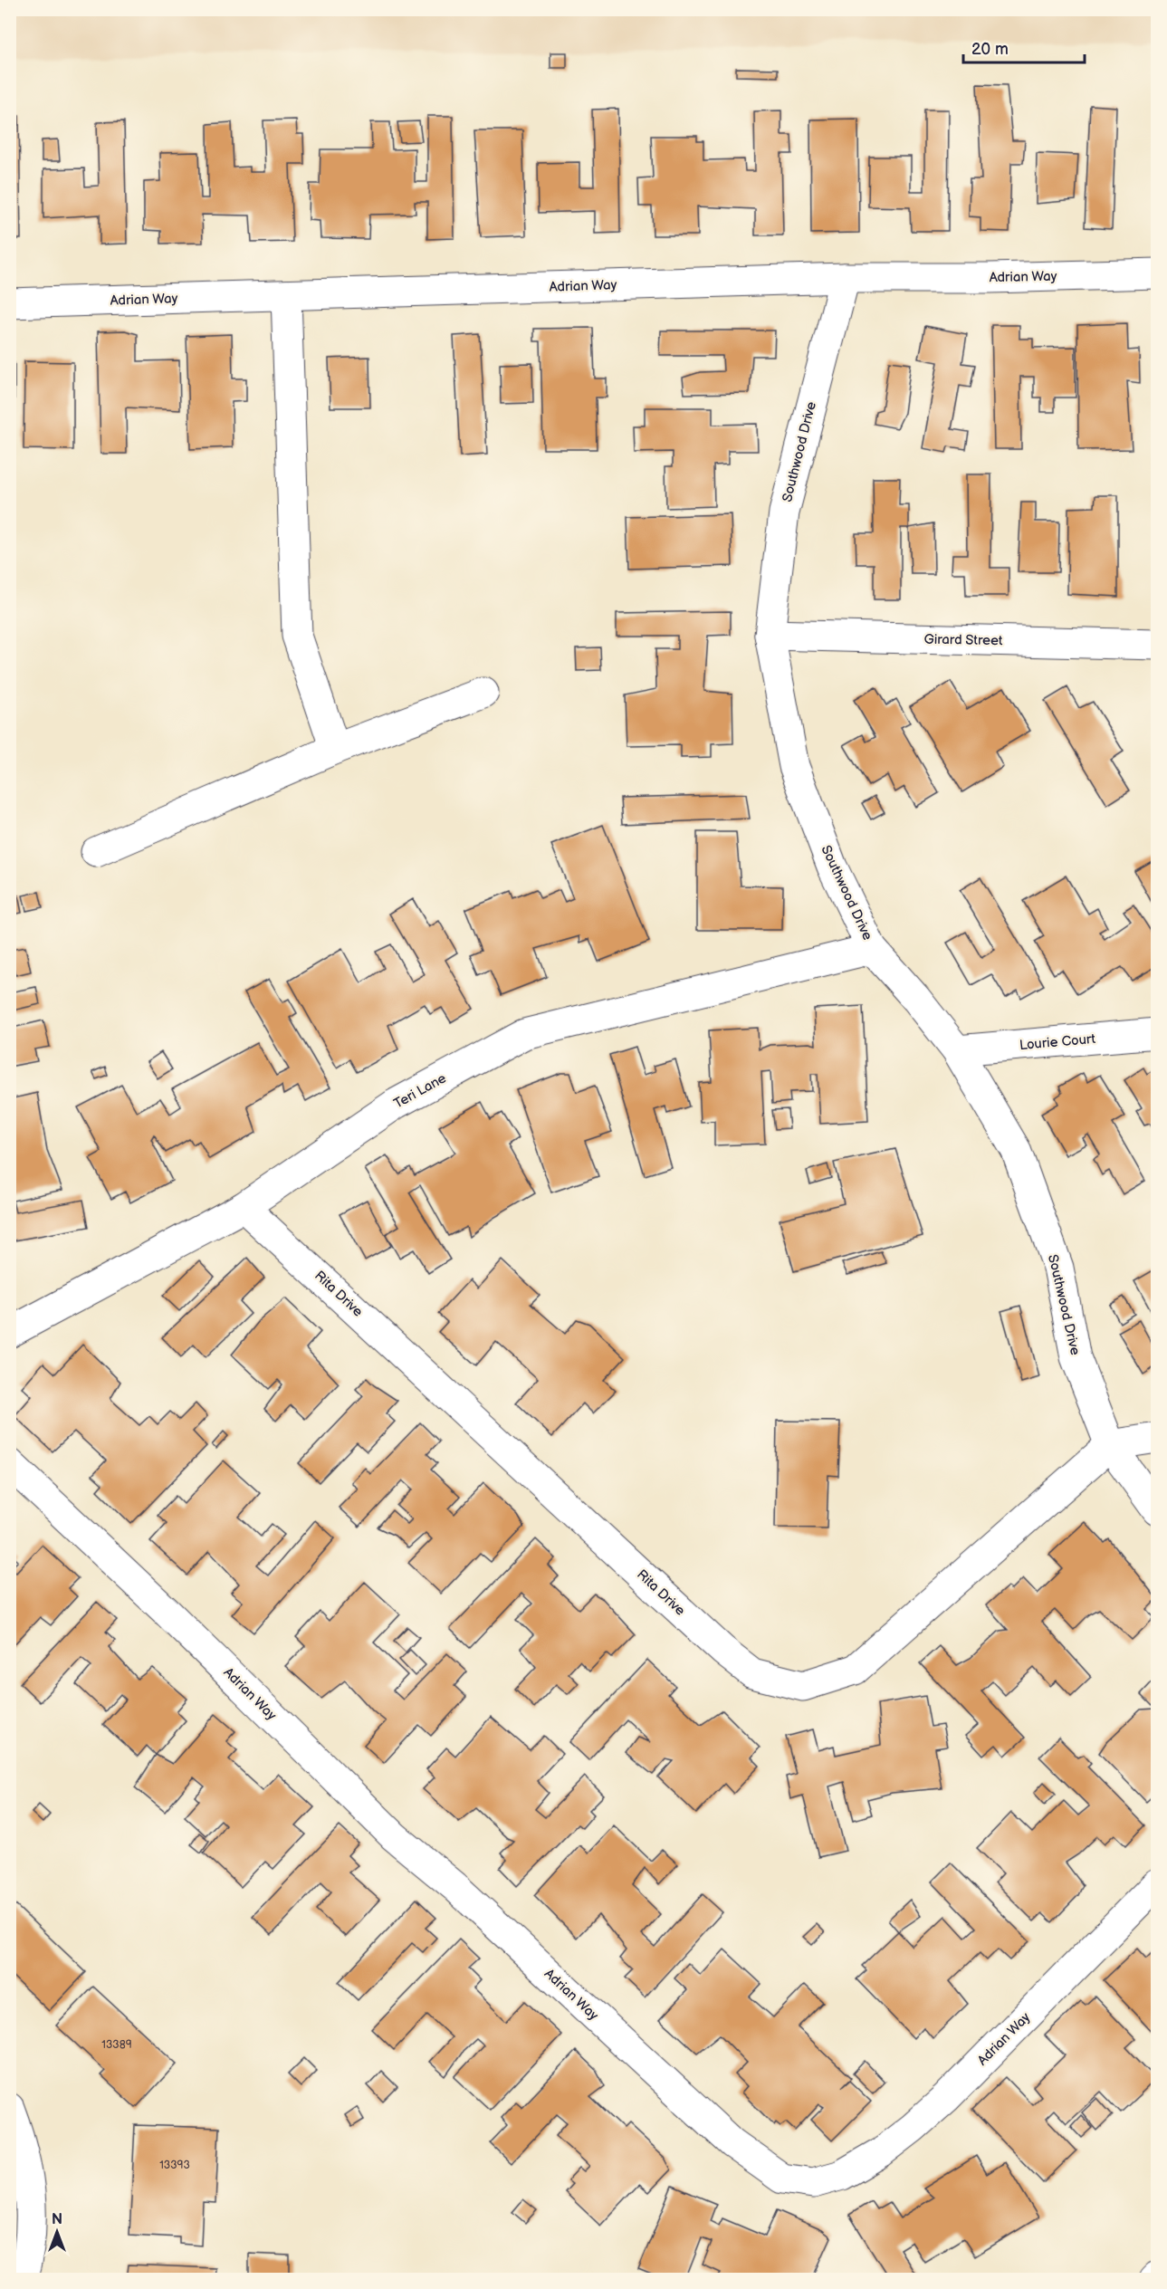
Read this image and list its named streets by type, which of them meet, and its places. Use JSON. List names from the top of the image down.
{
  "streets": {
    "street": [
      "Adrian Way",
      "Southwood Drive",
      "Girard Street",
      "Lourie Court",
      "Teri Lane",
      "Rita Drive"
    ]
  },
  "crossings": [
    ["Adrian Way", "Southwood Drive"],
    ["Southwood Drive", "Girard Street"],
    ["Southwood Drive", "Lourie Court"],
    ["Southwood Drive", "Teri Lane"],
    ["Southwood Drive", "Rita Drive"],
    ["Teri Lane", "Rita Drive"]
  ],
  "house_numbers": ["13389", "13393"],
  "scale_bar": "20 m",
  "north": "top"
}
